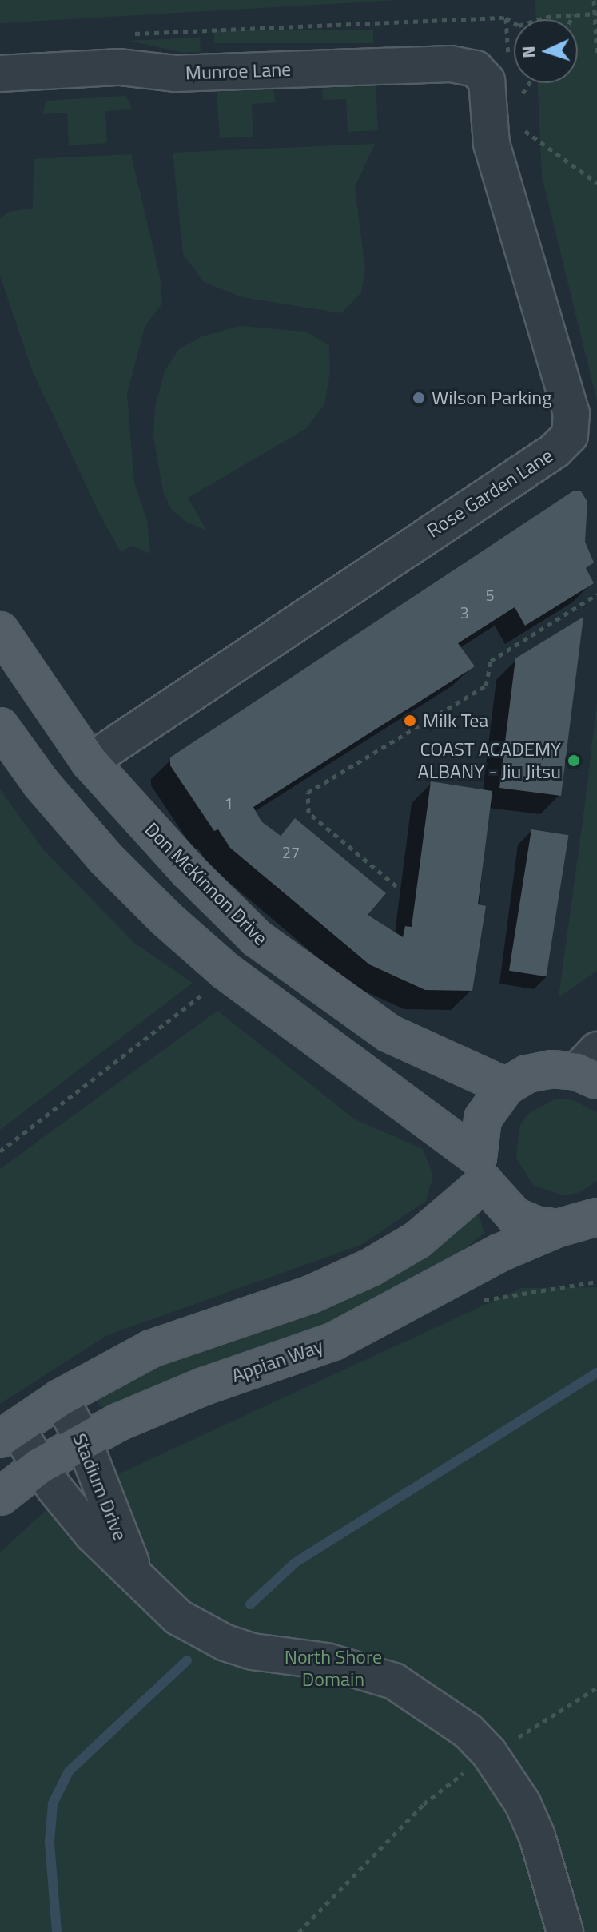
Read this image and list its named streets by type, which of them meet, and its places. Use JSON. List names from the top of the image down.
{
  "streets": {
    "main road": ["Don McKinnon Drive", "Appian Way"],
    "street": ["Munroe Lane", "Rose Garden Lane", "Stadium Drive"]
  },
  "crossings": [
    ["Munroe Lane", "Rose Garden Lane"],
    ["Rose Garden Lane", "Don McKinnon Drive"],
    ["Appian Way", "Stadium Drive"]
  ],
  "parks": ["North Shore Domain"],
  "places": ["Wilson Parking", "Milk Tea", "COAST ACADEMY ALBANY - Jiu Jitsu"],
  "house_numbers": [
    "5",
    "3",
    "1",
    "27"
  ],
  "north": "left"
}
